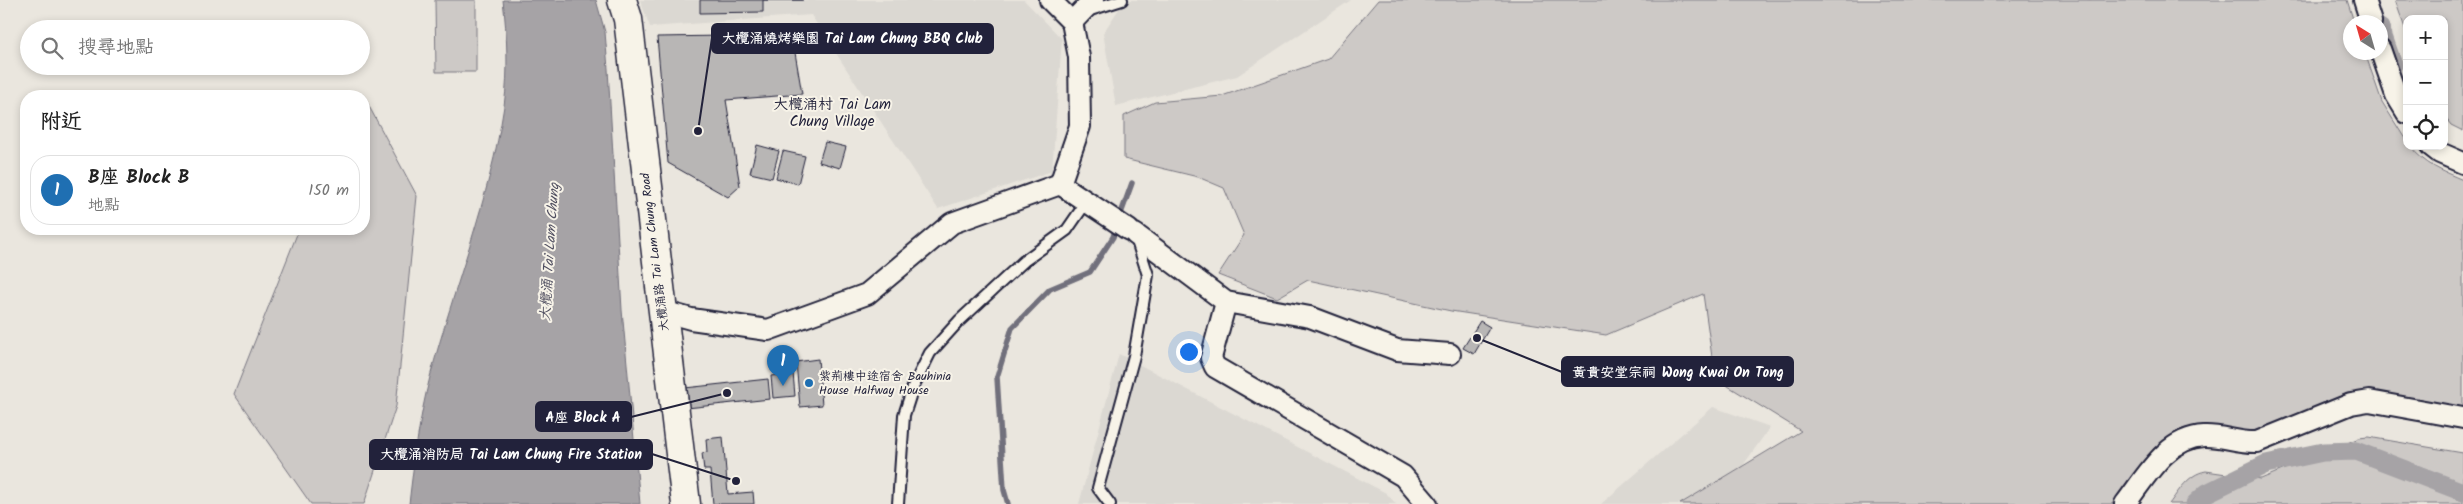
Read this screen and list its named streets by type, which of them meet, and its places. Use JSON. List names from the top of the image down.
{
  "streets": {
    "street": ["大欖涌路 Tai Lam Chung Road"]
  },
  "districts": ["大欖涌村 Tai Lam Chung Village"],
  "water": ["大欖涌 Tai Lam Chung"],
  "places": [
    "大欖涌燒烤樂園 Tai Lam Chung BBQ Club",
    "黃貴安堂宗祠 Wong Kwai On Tong",
    "紫荊樓中途宿舍 Bauhinia House Halfway House",
    "A座 Block A",
    "大欖涌消防局 Tai Lam Chung Fire Station"
  ],
  "north": "top left",
  "page": {
    "map_buttons": ["+", "−"],
    "search": "搜尋地點",
    "heading": "附近",
    "list": [
      {
        "mark": "1",
        "name": "B座 Block B",
        "note": "地點",
        "value": "150 m"
      }
    ],
    "pins": "1"
  }
}
